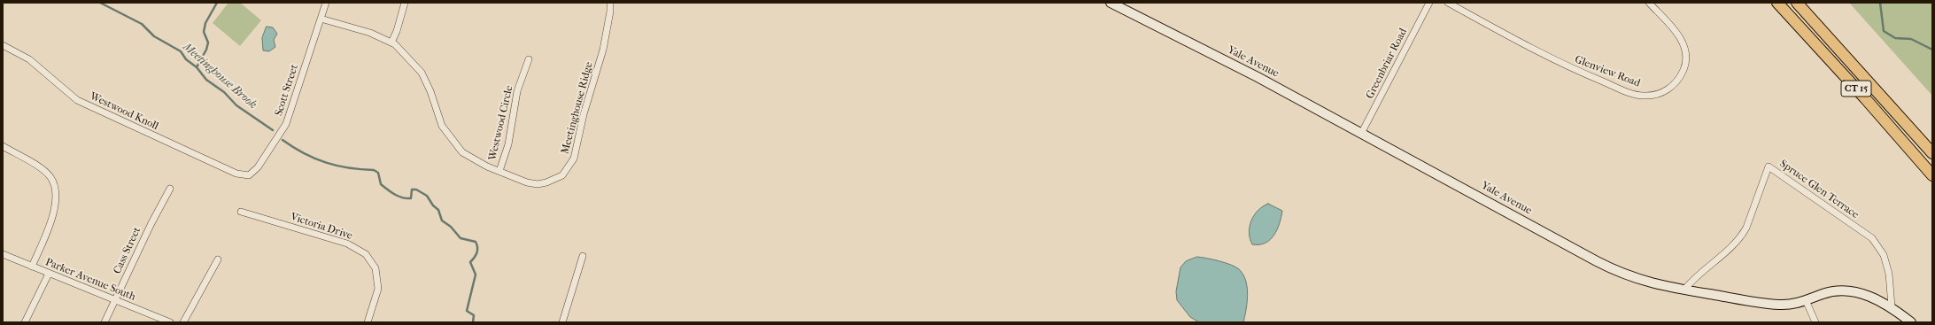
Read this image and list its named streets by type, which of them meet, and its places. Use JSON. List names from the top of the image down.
{
  "streets": {
    "highway": ["CT 15"],
    "street": [
      "Yale Avenue",
      "Greenbriar Road",
      "Glenview Road",
      "Scott Street",
      "Meetinghouse Ridge",
      "Westwood Knoll",
      "Westwood Circle",
      "Spruce Glen Terrace",
      "Victoria Drive",
      "Cass Street",
      "Parker Avenue South"
    ]
  },
  "crossings": [
    ["Yale Avenue", "Greenbriar Road"],
    ["Yale Avenue", "Spruce Glen Terrace"],
    ["Scott Street", "Meetinghouse Ridge"],
    ["Scott Street", "Westwood Knoll"],
    ["Meetinghouse Ridge", "Westwood Circle"],
    ["Cass Street", "Parker Avenue South"]
  ],
  "water": ["Meetinghouse Brook"]
}
